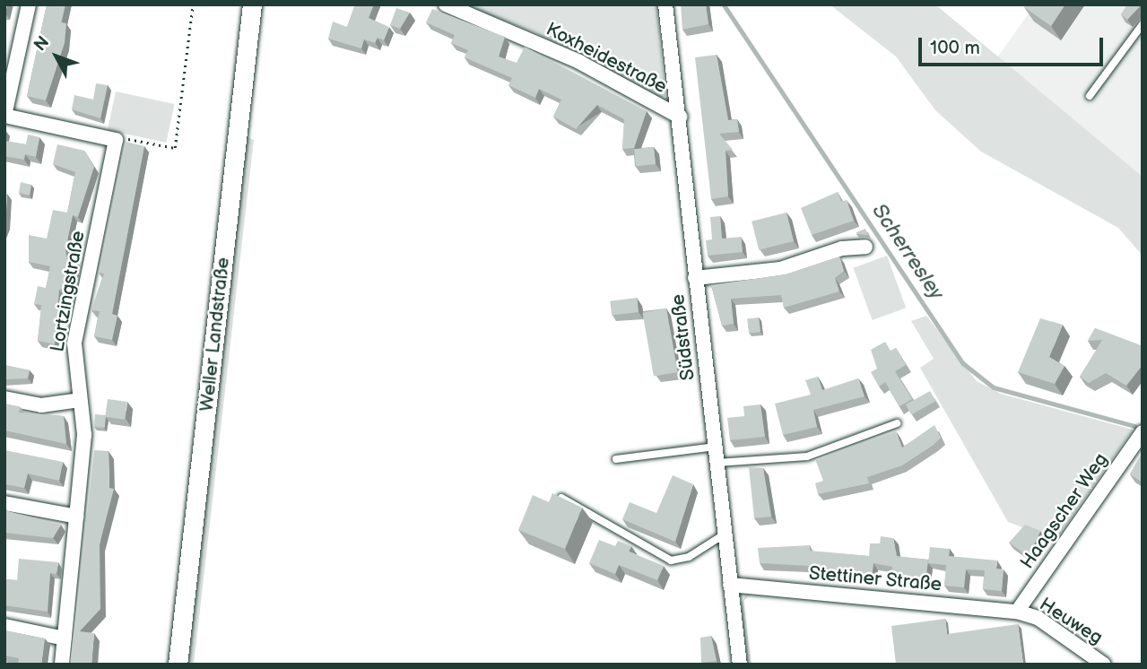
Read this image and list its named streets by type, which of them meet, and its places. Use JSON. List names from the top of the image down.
{
  "streets": {
    "main road": ["Weller Landstraße"],
    "street": [
      "Koxheidestraße",
      "Lortzingstraße",
      "Südstraße",
      "Haagscher Weg",
      "Stettiner Straße",
      "Heuweg"
    ]
  },
  "crossings": [
    ["Koxheidestraße", "Südstraße"],
    ["Südstraße", "Stettiner Straße"],
    ["Haagscher Weg", "Stettiner Straße"],
    ["Haagscher Weg", "Heuweg"],
    ["Stettiner Straße", "Heuweg"]
  ],
  "water": ["Scherresley"],
  "scale_bar": "100 m",
  "north": "top left"
}
